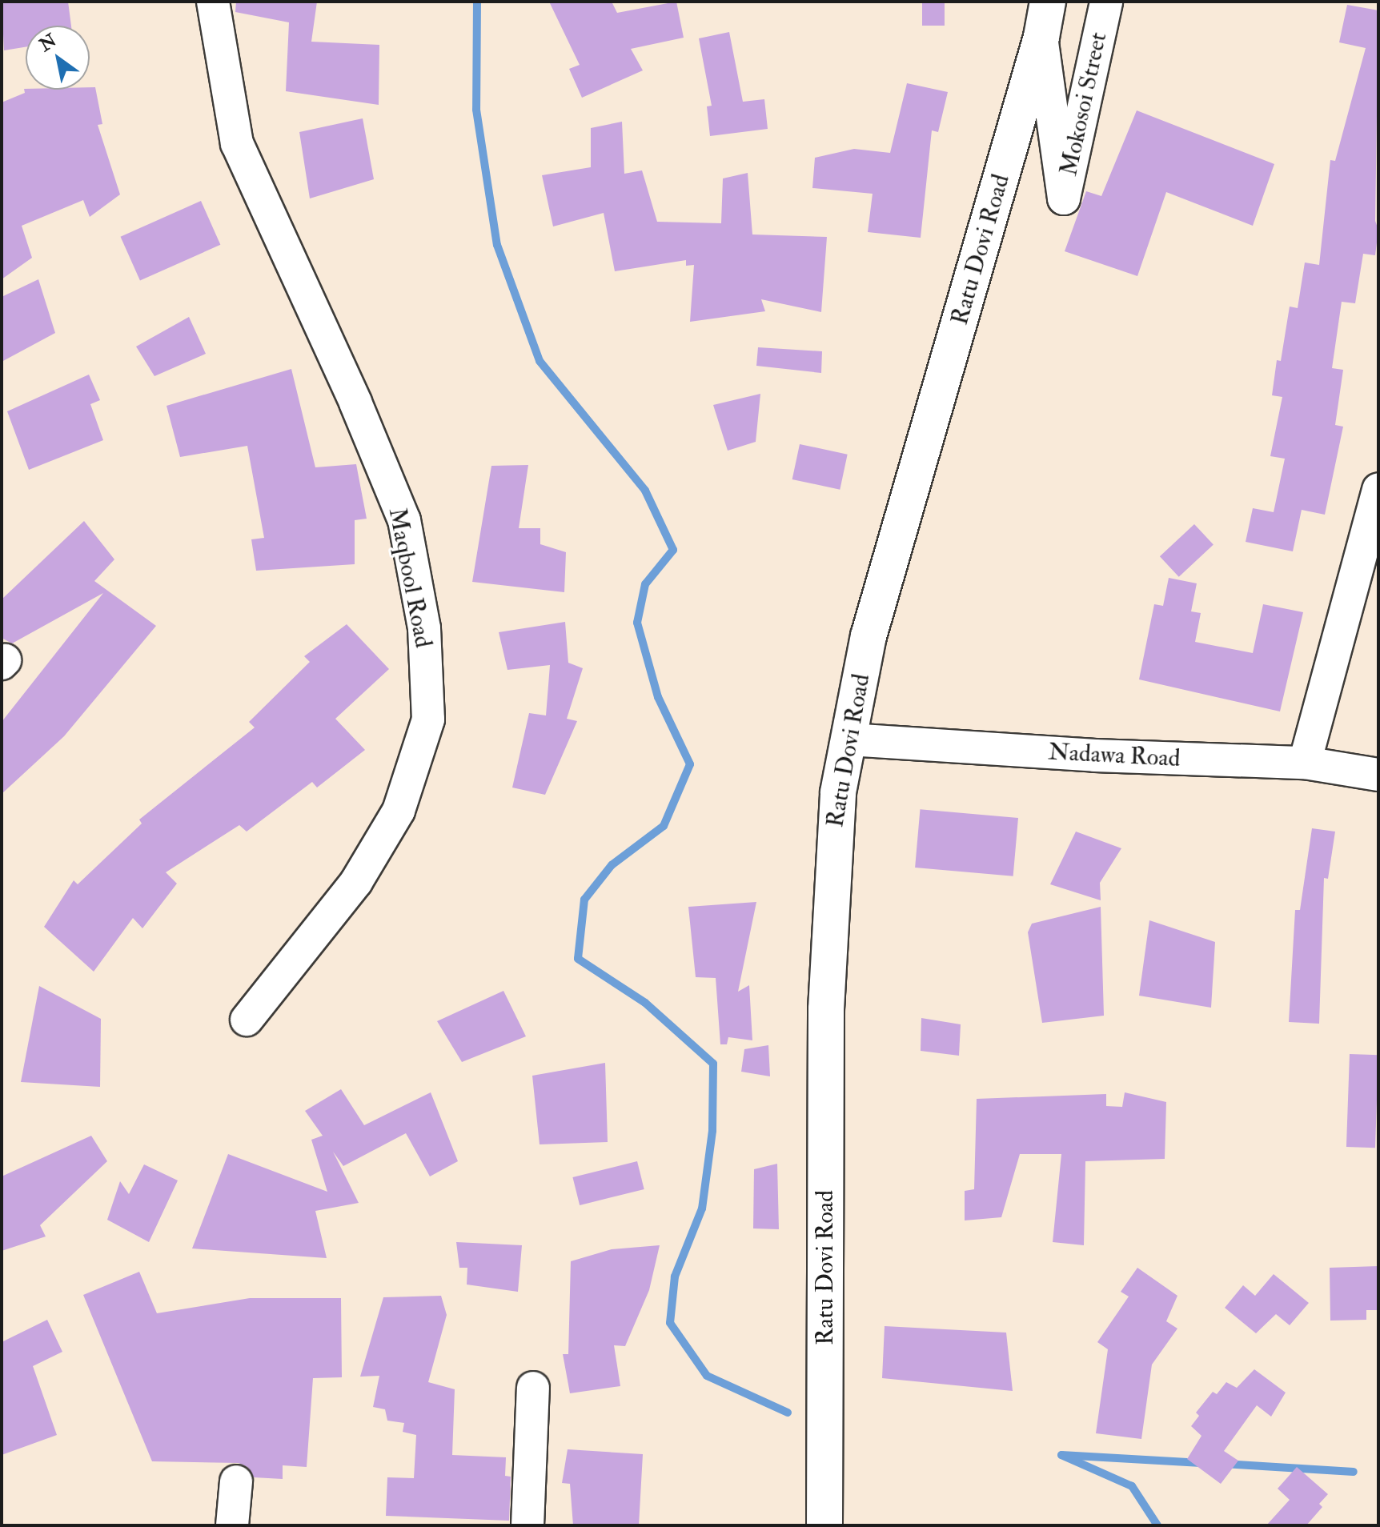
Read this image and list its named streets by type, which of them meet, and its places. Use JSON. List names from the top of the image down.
{
  "streets": {
    "main road": ["Ratu Dovi Road"],
    "street": ["Mokosoi Street", "Maqbool Road", "Nadawa Road"]
  },
  "crossings": [
    ["Mokosoi Street", "Ratu Dovi Road"],
    ["Ratu Dovi Road", "Nadawa Road"]
  ],
  "north": "top left"
}
